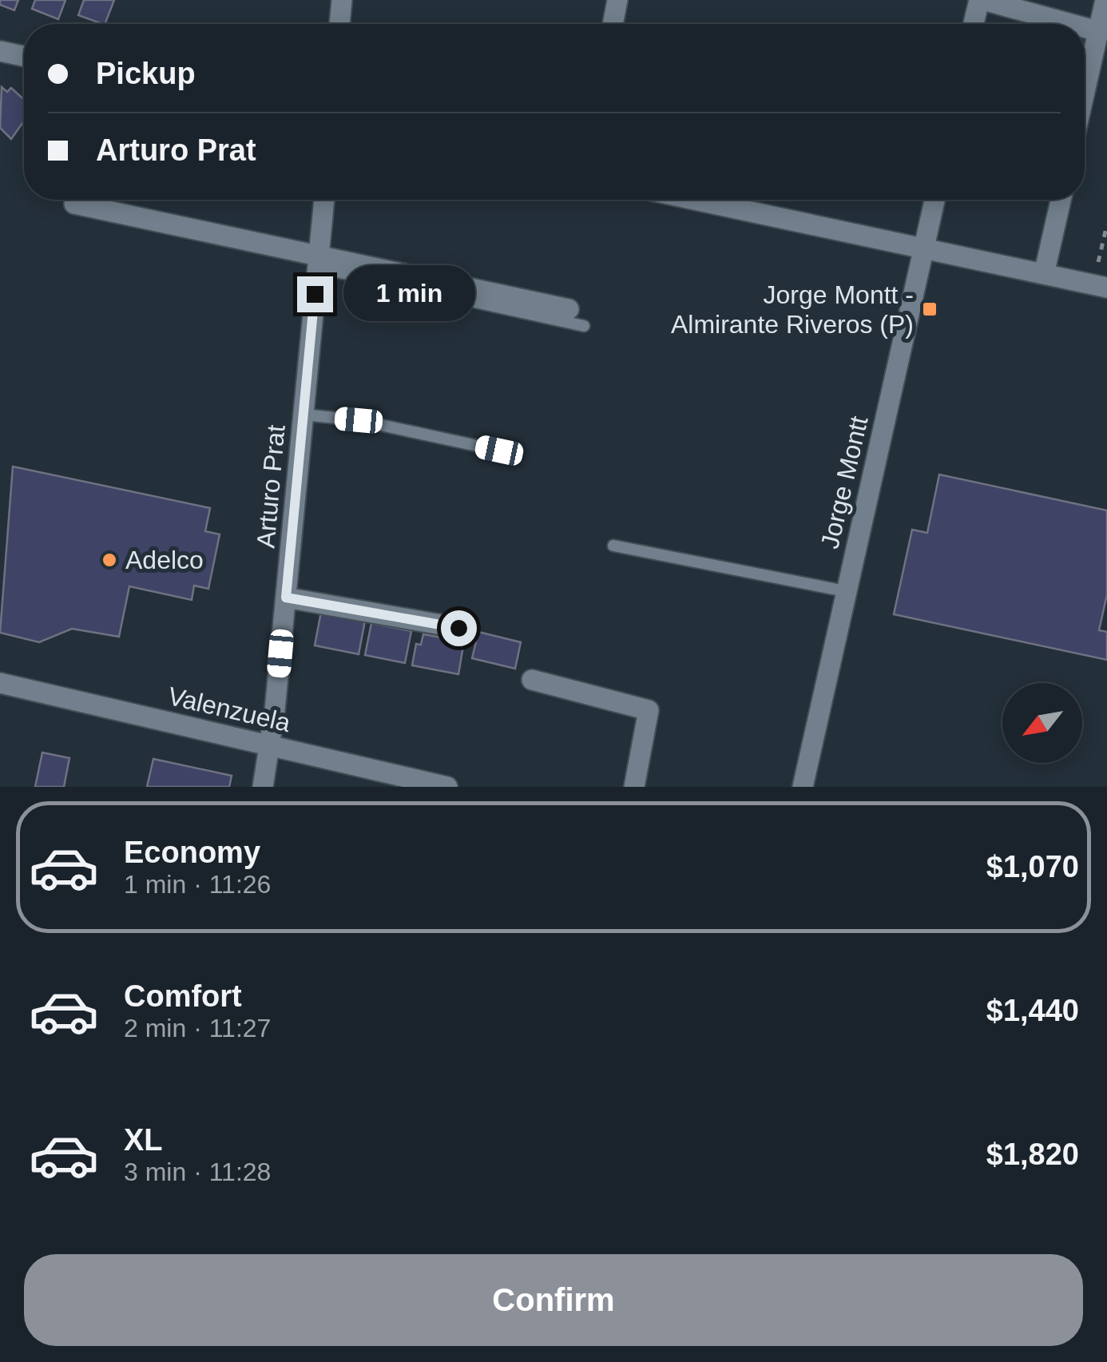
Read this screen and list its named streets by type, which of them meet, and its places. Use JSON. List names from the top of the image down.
{
  "streets": {
    "street": ["Jorge Montt", "Arturo Prat", "Valenzuela"]
  },
  "crossings": [
    ["Arturo Prat", "Valenzuela"]
  ],
  "places": {
    "transit": ["Jorge Montt - Almirante Riveros (P)"],
    "other": ["Adelco"]
  },
  "north": "bottom left",
  "page": {
    "banner": ["Pickup", "Arturo Prat"],
    "bubble": "1 min",
    "list": [
      {
        "name": "Economy",
        "note": "1 min · 11:26",
        "value": "$1,070"
      },
      {
        "name": "Comfort",
        "note": "2 min · 11:27",
        "value": "$1,440"
      },
      {
        "name": "XL",
        "note": "3 min · 11:28",
        "value": "$1,820"
      }
    ],
    "buttons": "Confirm"
  }
}
